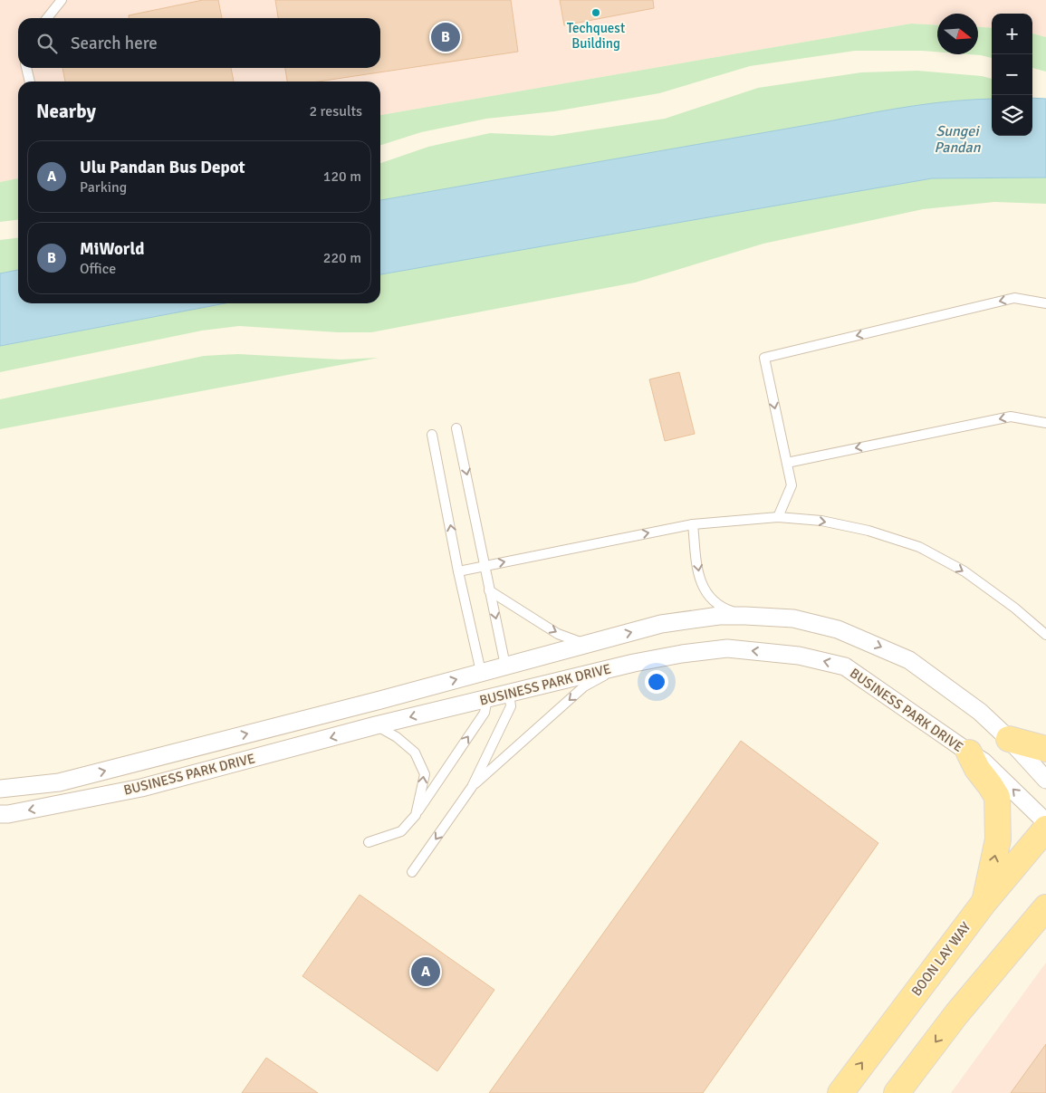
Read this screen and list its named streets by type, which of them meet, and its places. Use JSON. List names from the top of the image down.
{
  "streets": {
    "main road": ["BOON LAY WAY"],
    "street": ["BUSINESS PARK DRIVE"]
  },
  "water": ["Sungei Pandan"],
  "places": ["Techquest Building"],
  "north": "right",
  "page": {
    "map_buttons": ["+", "−"],
    "search": "Search here",
    "pins": ["B", "A"],
    "heading": ["Nearby", "2 results"],
    "list": [
      {
        "mark": "A",
        "name": "Ulu Pandan Bus Depot",
        "note": "Parking",
        "value": "120 m"
      },
      {
        "mark": "B",
        "name": "MiWorld",
        "note": "Office",
        "value": "220 m"
      }
    ]
  }
}
